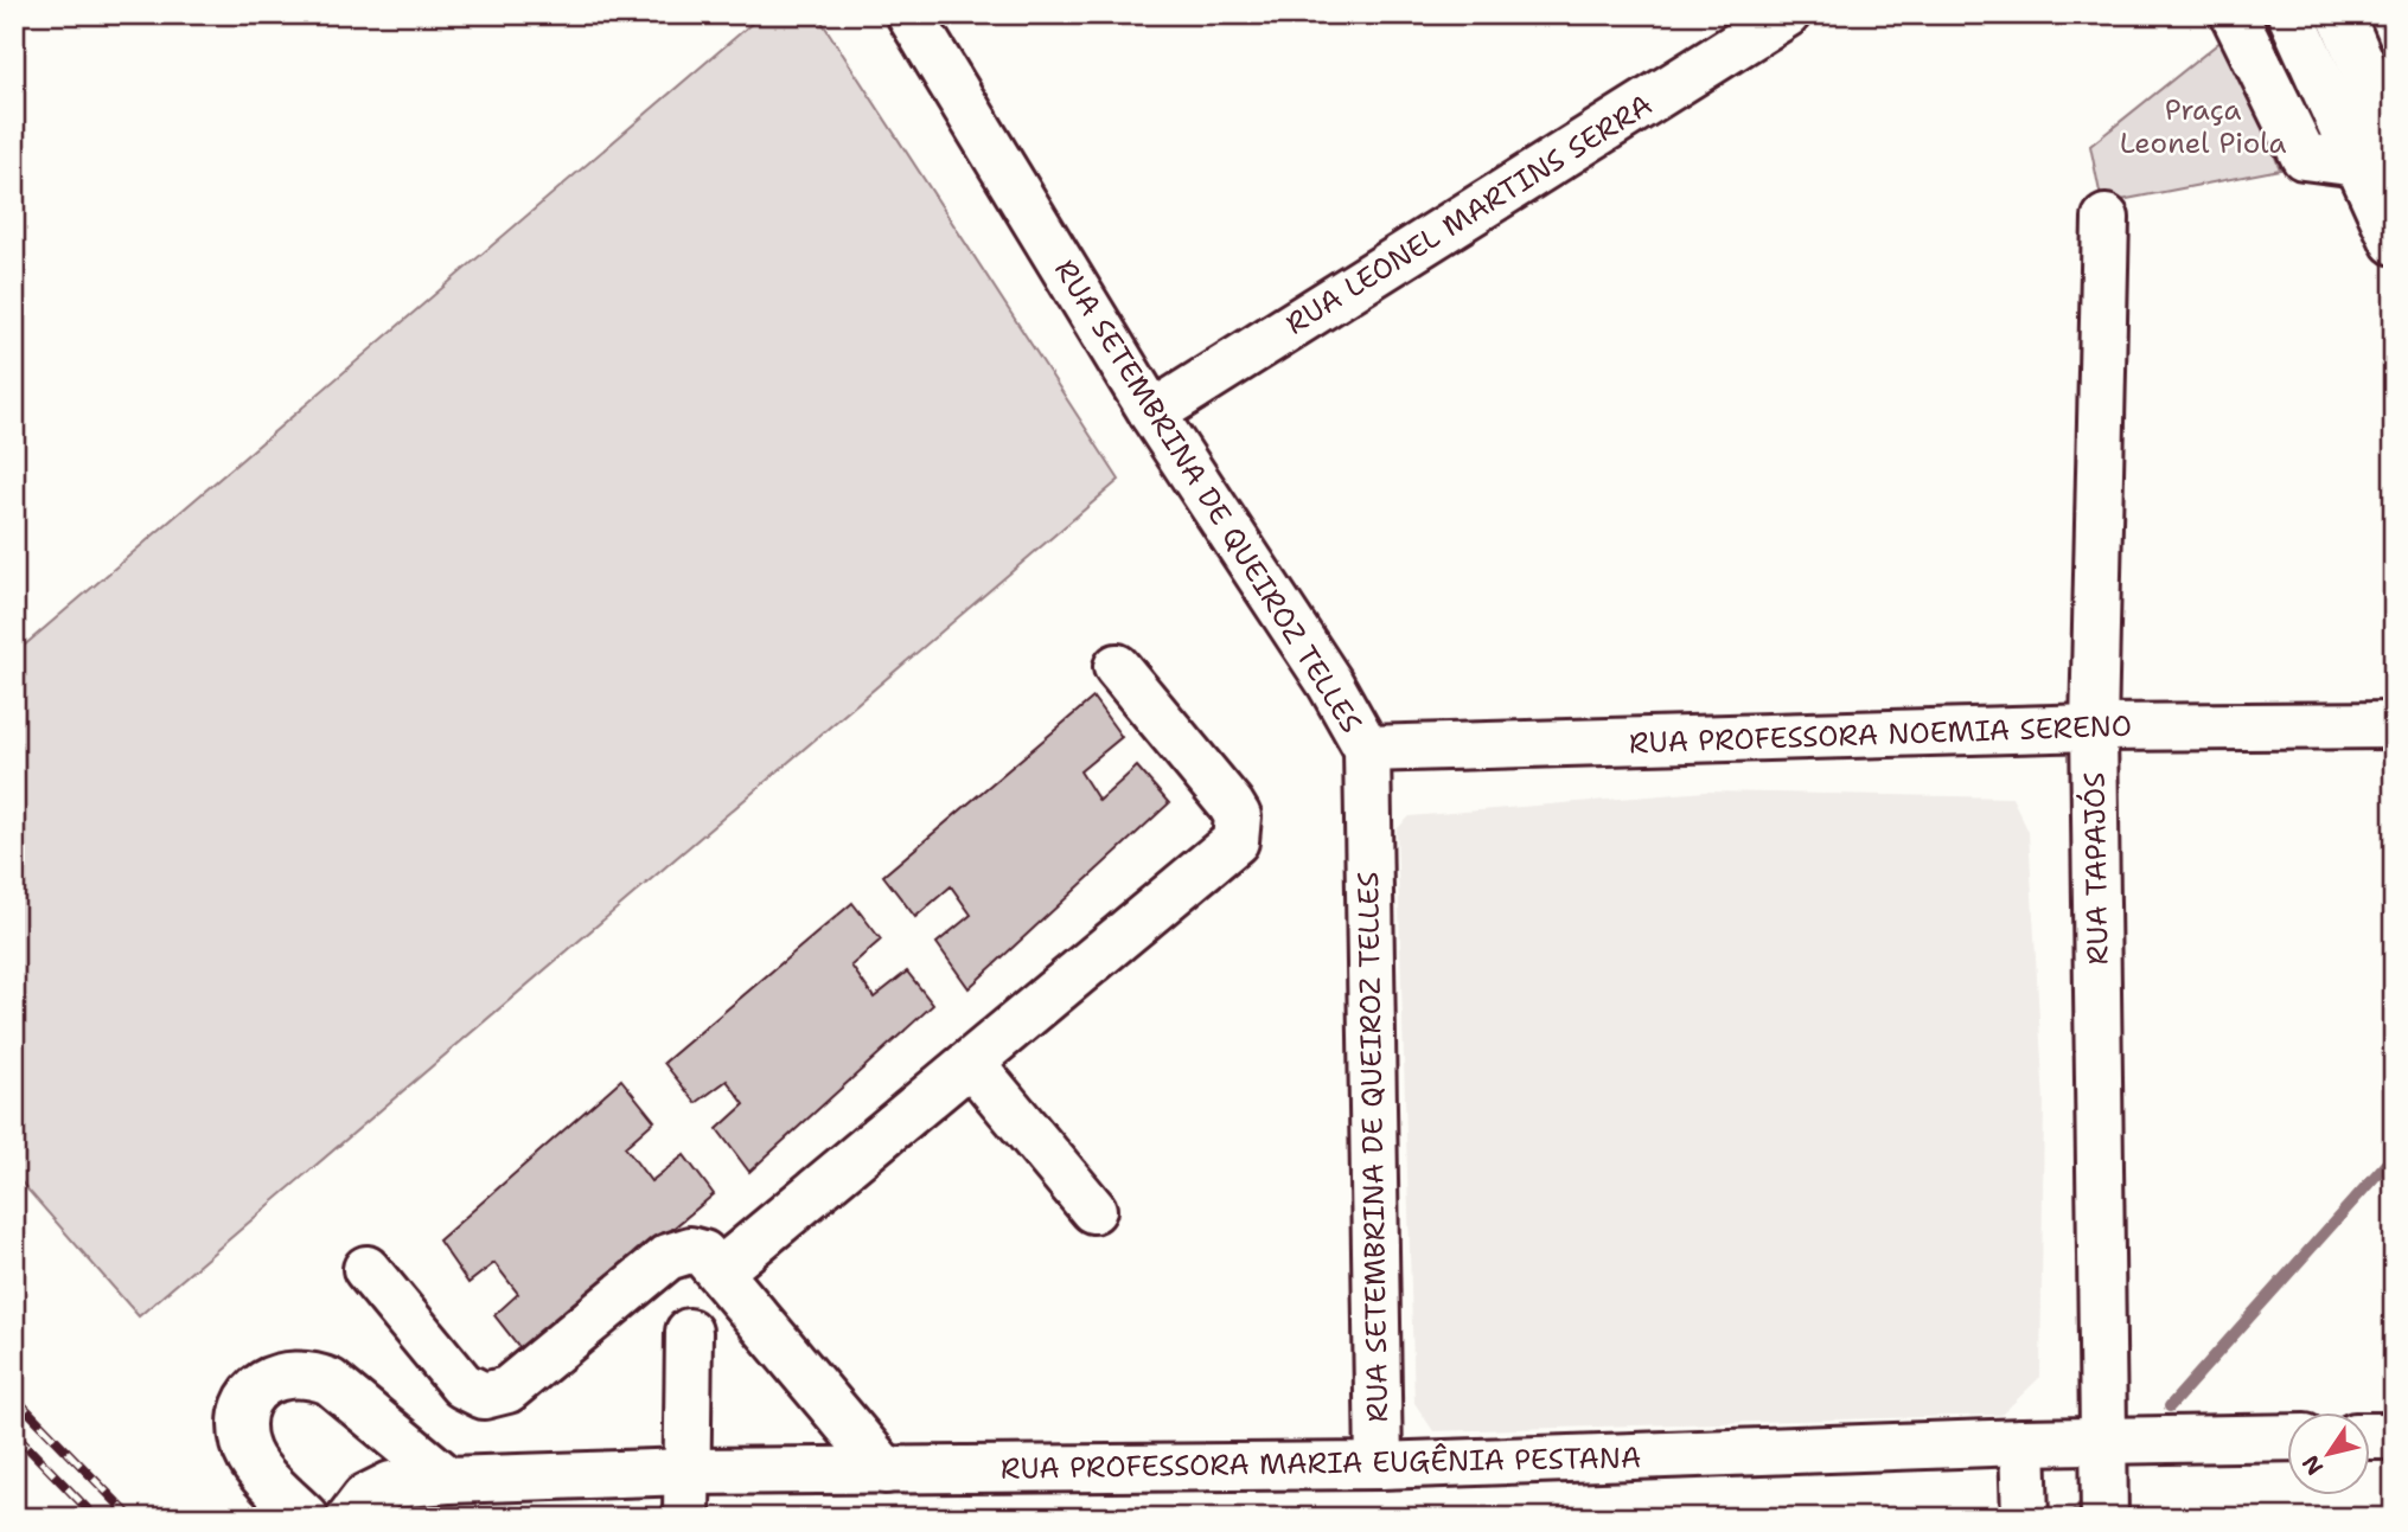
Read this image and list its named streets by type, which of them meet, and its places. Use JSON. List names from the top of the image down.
{
  "streets": {
    "street": [
      "RUA LEONEL MARTINS SERRA",
      "RUA SETEMBRINA DE QUEIROZ TELLES",
      "RUA PROFESSORA NOEMIA SERENO",
      "RUA TAPAJÓS",
      "RUA PROFESSORA MARIA EUGÊNIA PESTANA"
    ]
  },
  "crossings": [
    ["RUA LEONEL MARTINS SERRA", "RUA SETEMBRINA DE QUEIROZ TELLES"],
    ["RUA SETEMBRINA DE QUEIROZ TELLES", "RUA PROFESSORA NOEMIA SERENO"],
    ["RUA SETEMBRINA DE QUEIROZ TELLES", "RUA PROFESSORA MARIA EUGÊNIA PESTANA"],
    ["RUA PROFESSORA NOEMIA SERENO", "RUA TAPAJÓS"],
    ["RUA TAPAJÓS", "RUA PROFESSORA MARIA EUGÊNIA PESTANA"]
  ],
  "parks": ["Praça Leonel Piola"],
  "north": "bottom left"
}
